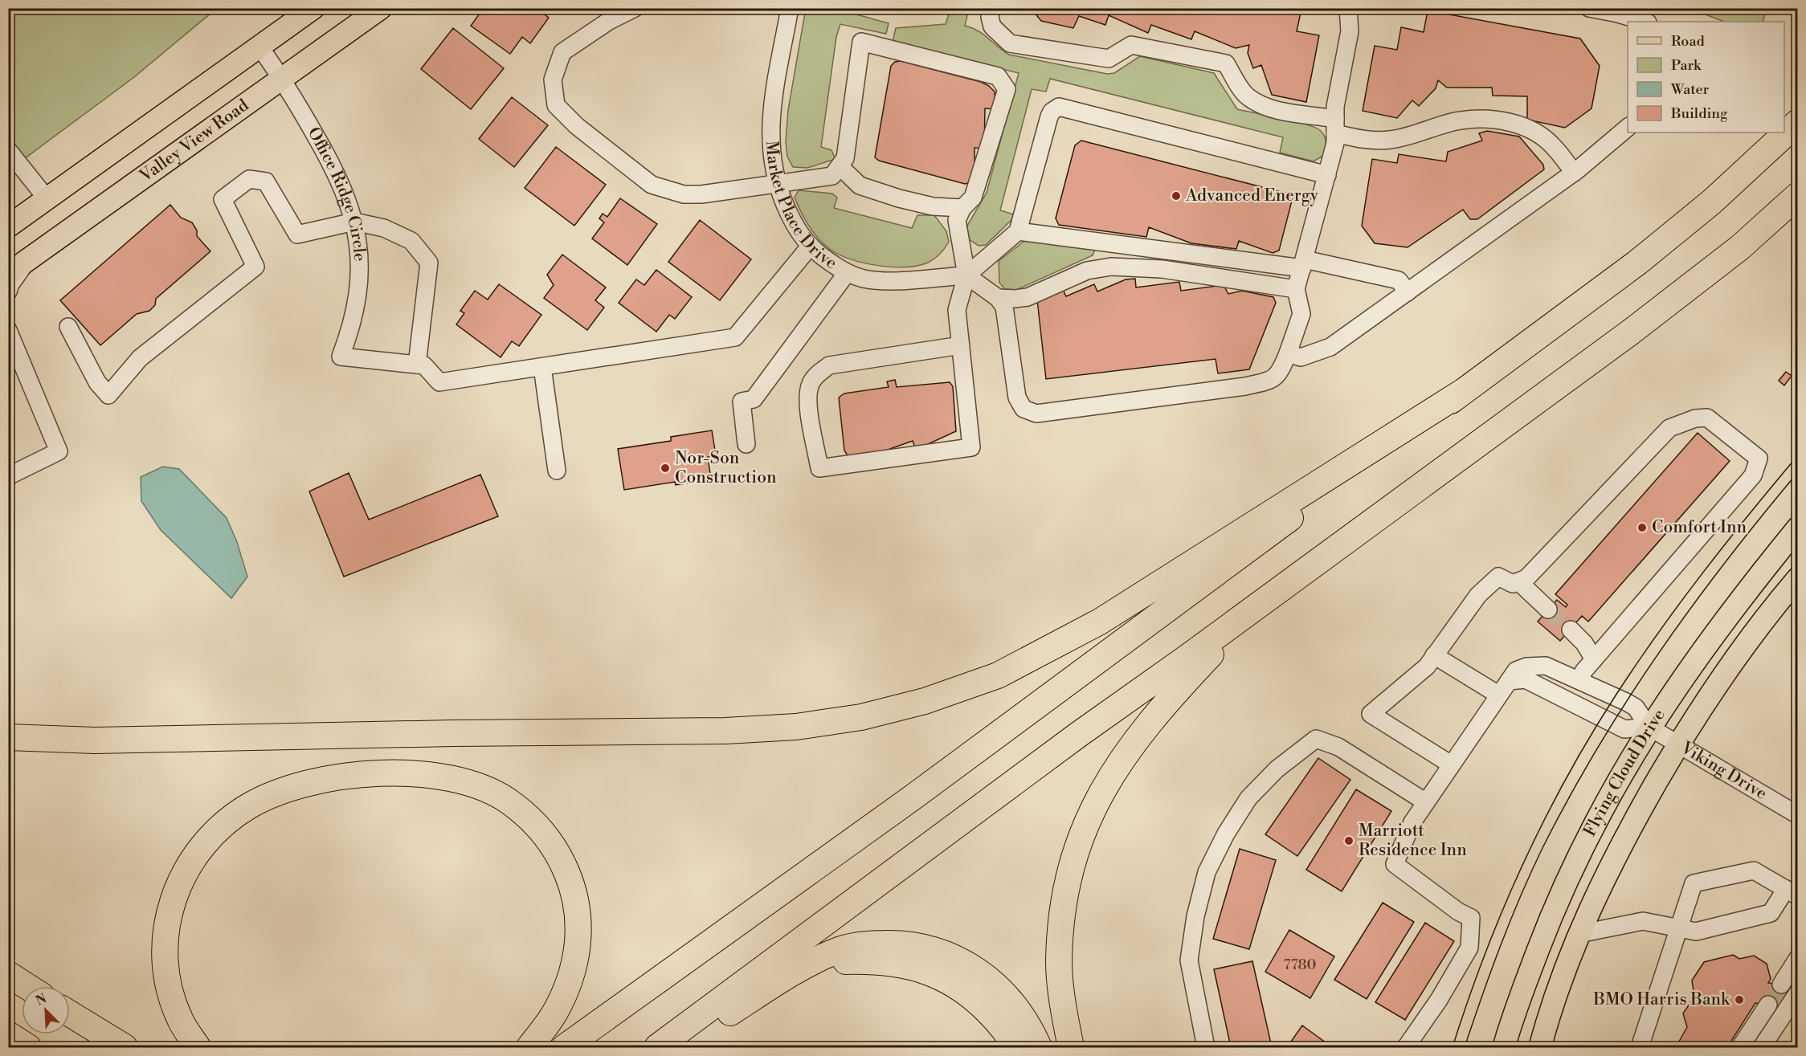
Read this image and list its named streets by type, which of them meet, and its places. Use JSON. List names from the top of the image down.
{
  "streets": {
    "main road": ["Valley View Road", "Flying Cloud Drive"],
    "street": ["Office Ridge Circle", "Market Place Drive", "Viking Drive"]
  },
  "crossings": [
    ["Valley View Road", "Office Ridge Circle"],
    ["Viking Drive", "Flying Cloud Drive"]
  ],
  "places": [
    "Advanced Energy",
    "Nor-Son Construction",
    "Comfort Inn",
    "Marriott Residence Inn",
    "BMO Harris Bank"
  ],
  "house_numbers": ["7780"],
  "legend": [
    "Road",
    "Park",
    "Water",
    "Building"
  ],
  "north": "top left"
}
